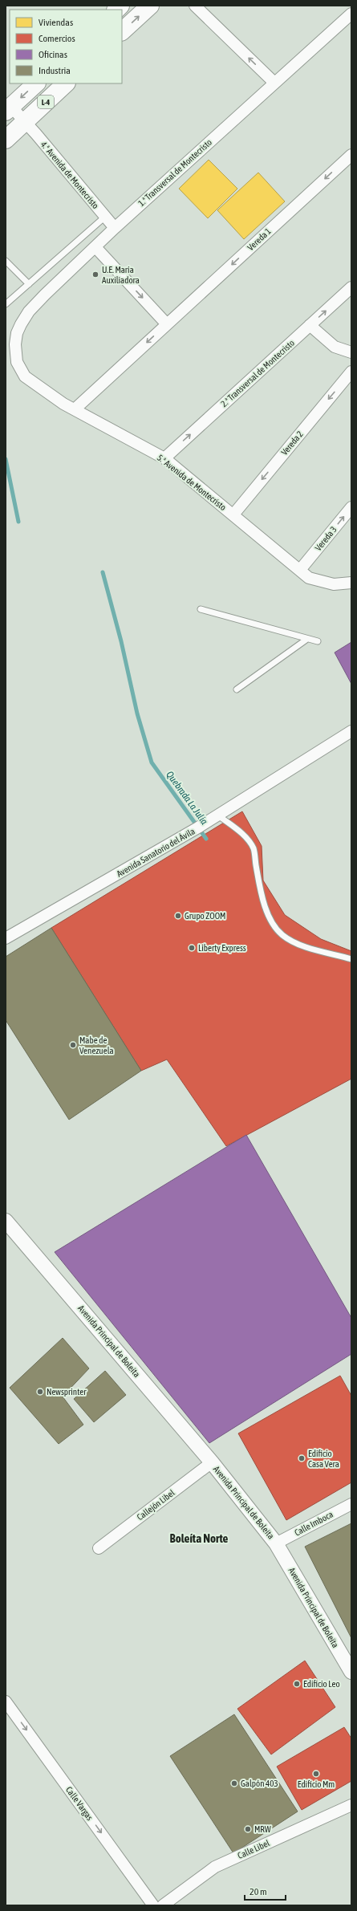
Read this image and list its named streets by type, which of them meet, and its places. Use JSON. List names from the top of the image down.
{
  "streets": {
    "main road": ["L-4"],
    "street": [
      "1.ª Transversal de Montecristo",
      "4.ª Avenida de Montecristo",
      "Vereda 1",
      "2.ª Transversal de Montecristo",
      "Vereda 2",
      "5.ª Avenida de Montecristo",
      "Vereda 3",
      "Avenida Sanatorio del Ávila",
      "Avenida Principal de Boleíta",
      "Avenida Principal de Boleita",
      "Callejón Libel",
      "Calle Imboca",
      "Calle Vargas",
      "Calle Libel"
    ]
  },
  "crossings": [
    ["L-4", "4.ª Avenida de Montecristo"],
    ["1.ª Transversal de Montecristo", "4.ª Avenida de Montecristo"],
    ["1.ª Transversal de Montecristo", "5.ª Avenida de Montecristo"],
    ["Vereda 1", "5.ª Avenida de Montecristo"],
    ["2.ª Transversal de Montecristo", "5.ª Avenida de Montecristo"],
    ["Vereda 2", "5.ª Avenida de Montecristo"],
    ["5.ª Avenida de Montecristo", "Vereda 3"],
    ["Avenida Principal de Boleíta", "Avenida Principal de Boleita"],
    ["Avenida Principal de Boleíta", "Callejón Libel"],
    ["Avenida Principal de Boleíta", "Calle Imboca"],
    ["Avenida Principal de Boleita", "Callejón Libel"],
    ["Avenida Principal de Boleita", "Calle Imboca"]
  ],
  "one_way": [
    "Vereda 1",
    "2.ª Transversal de Montecristo",
    "Vereda 2",
    "Vereda 3",
    "Calle Vargas"
  ],
  "districts": ["Boleíta Norte"],
  "water": ["Quebrada La Julia"],
  "places": [
    "U.E. María Auxiliadora",
    "Grupo ZOOM",
    "Liberty Express",
    "Mabe de Venezuela",
    "Newsprinter",
    "Edificio Casa Vera",
    "Edificio Leo",
    "Edificio Mm",
    "Galpón 403",
    "MRW"
  ],
  "legend": [
    "Viviendas",
    "Comercios",
    "Oficinas",
    "Industria"
  ],
  "scale_bar": "20 m"
}
